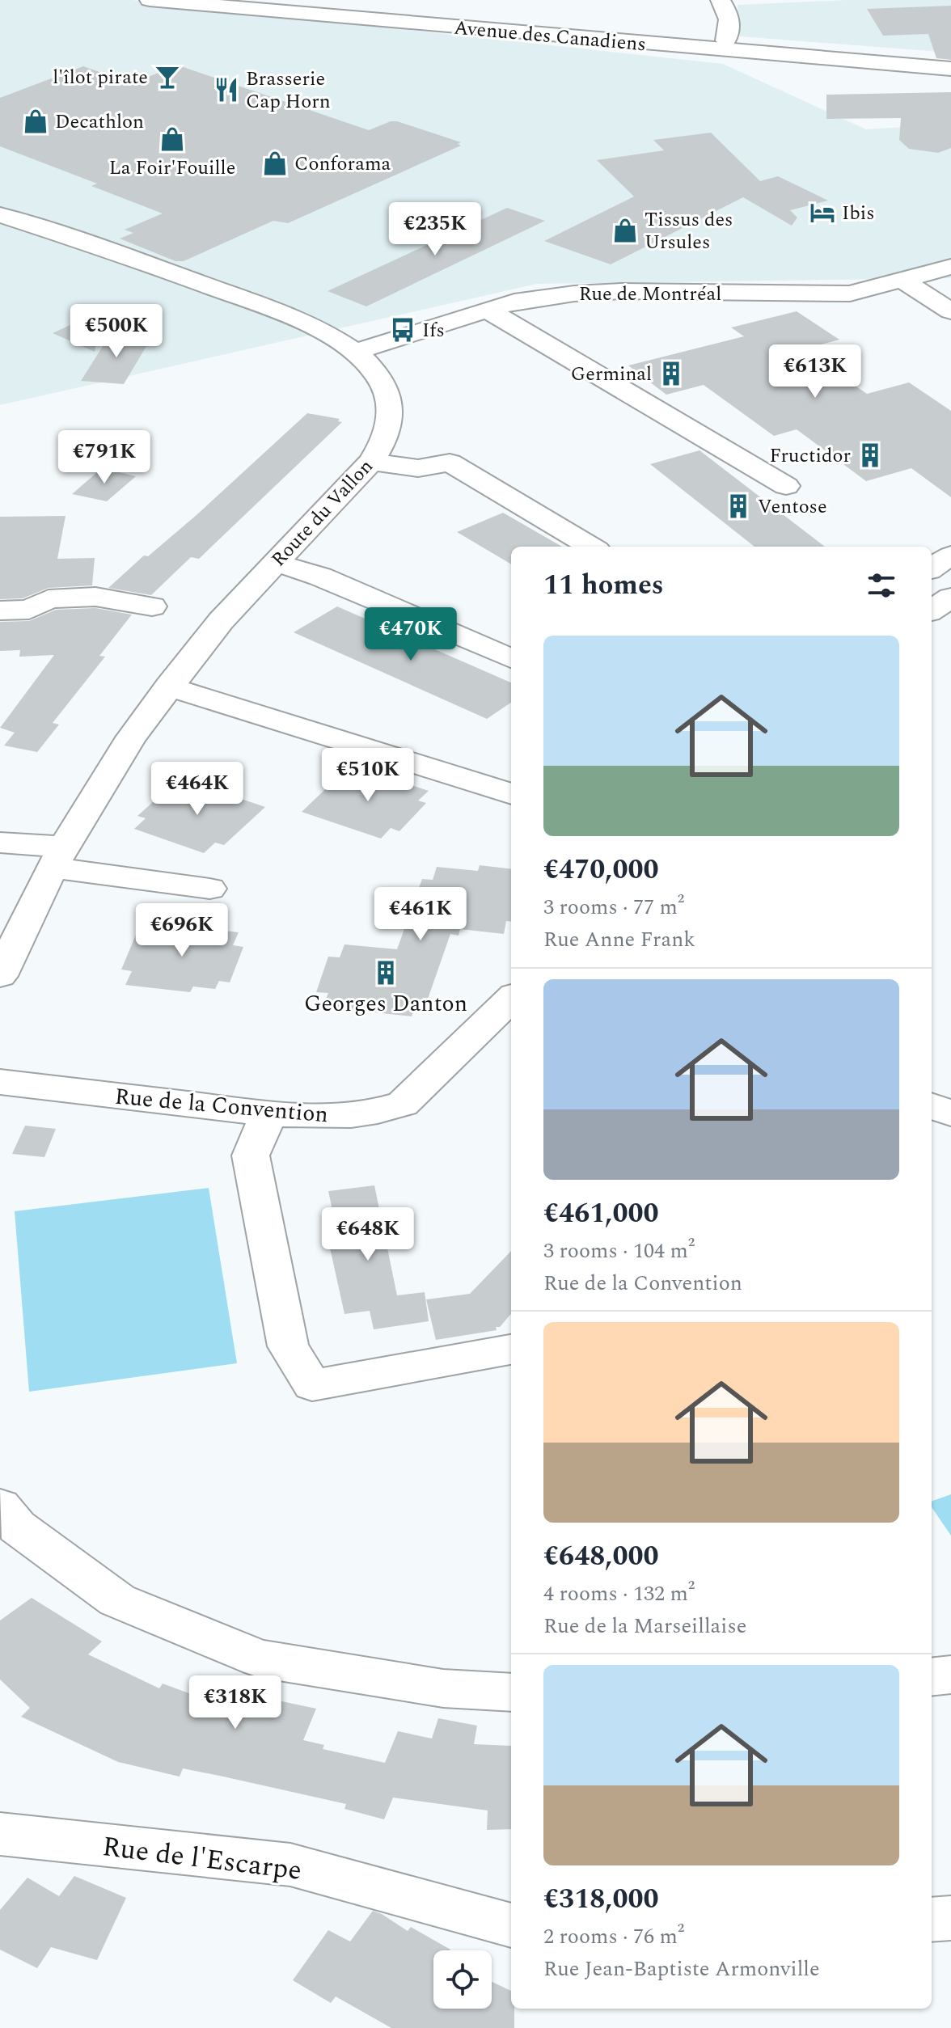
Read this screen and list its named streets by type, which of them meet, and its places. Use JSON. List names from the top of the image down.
{
  "streets": {
    "street": [
      "Avenue des Canadiens",
      "Rue de Montréal",
      "Route du Vallon",
      "Rue de la Convention",
      "Rue de l'Escarpe"
    ]
  },
  "crossings": [
    ["Rue de Montréal", "Route du Vallon"]
  ],
  "places": {
    "bar": ["l'îlot pirate"],
    "restaurant": ["Brasserie Cap Horn"],
    "shop": [
      "Decathlon",
      "La Foir'Fouille",
      "Conforama",
      "Tissus des Ursules"
    ],
    "hotel": ["Ibis"],
    "bus stop": ["Ifs"],
    "building": [
      "Germinal",
      "Fructidor",
      "Ventose",
      "Georges Danton"
    ]
  },
  "page": {
    "price": [
      "€235K",
      "€500K",
      "€613K",
      "€791K",
      "€470K",
      "€510K",
      "€464K",
      "€461K",
      "€696K",
      "€648K",
      "€318K"
    ],
    "heading": "11 homes",
    "list": [
      {
        "name": "€470,000",
        "note": "3 rooms · 77 m² · Rue Anne Frank"
      },
      {
        "name": "€461,000",
        "note": "3 rooms · 104 m² · Rue de la Convention"
      },
      {
        "name": "€648,000",
        "note": "4 rooms · 132 m² · Rue de la Marseillaise"
      },
      {
        "name": "€318,000",
        "note": "2 rooms · 76 m² · Rue Jean-Baptiste Armonville"
      }
    ]
  }
}
